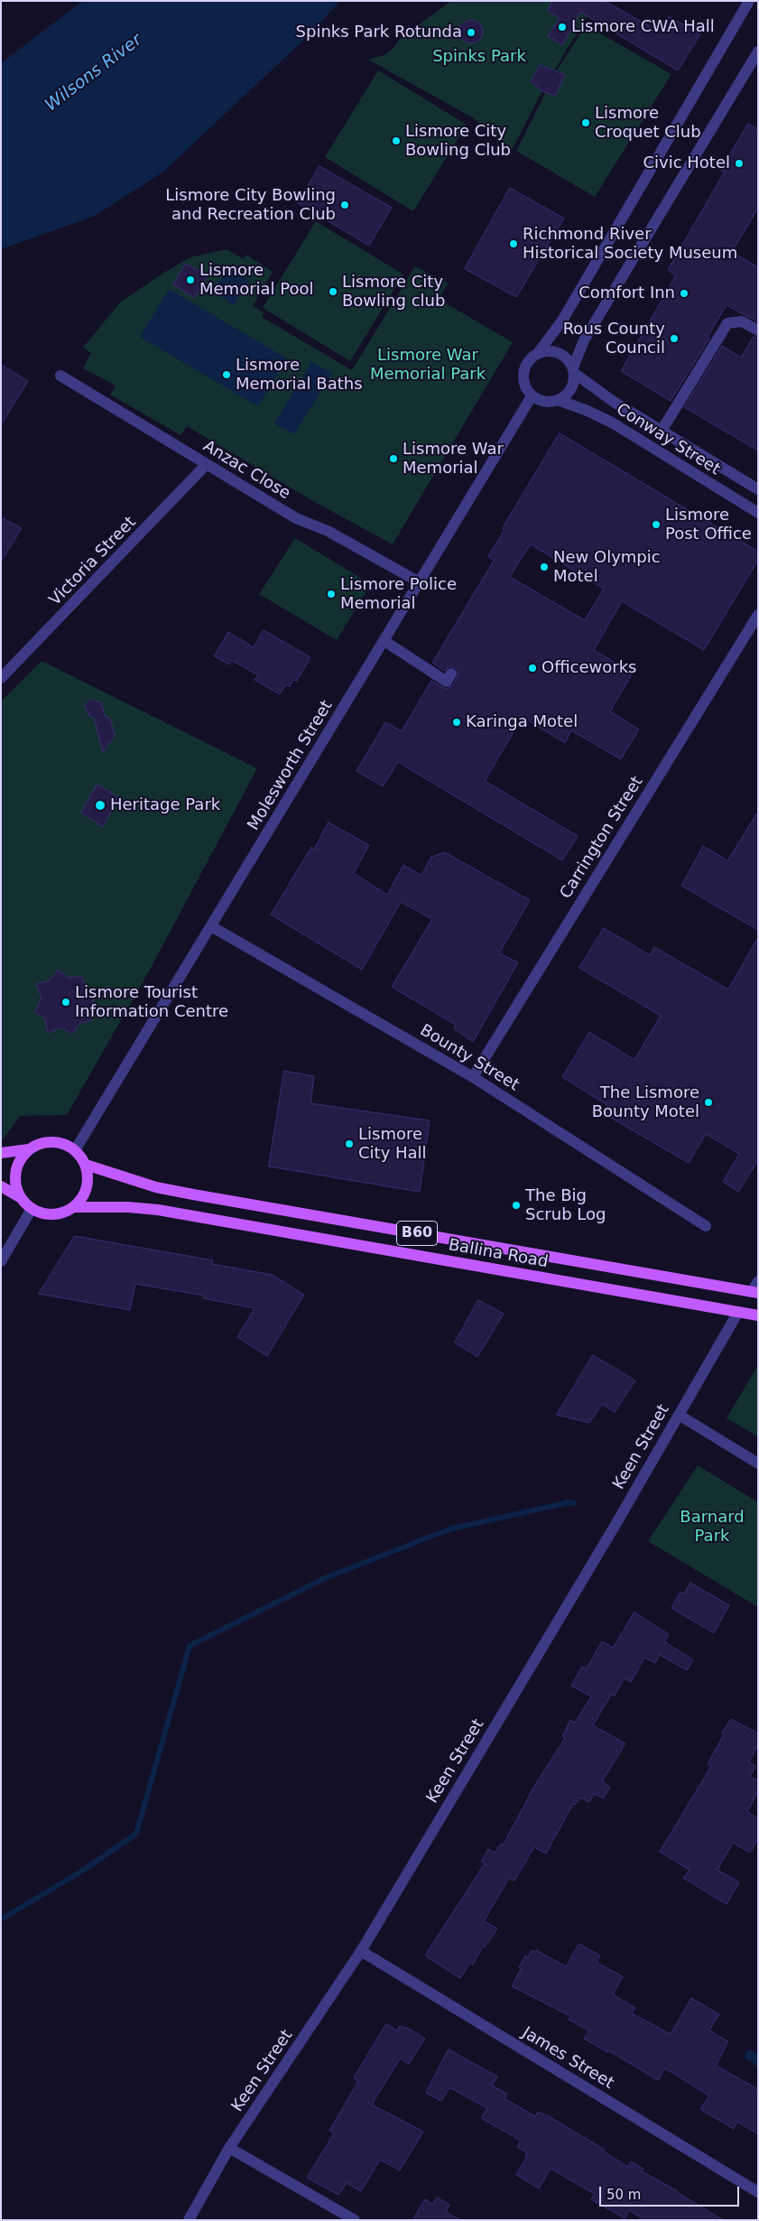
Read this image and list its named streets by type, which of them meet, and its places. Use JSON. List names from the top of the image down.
{
  "streets": {
    "main road": ["B60", "Ballina Road"],
    "street": [
      "Conway Street",
      "Anzac Close",
      "Victoria Street",
      "Molesworth Street",
      "Carrington Street",
      "Bounty Street",
      "Keen Street",
      "James Street"
    ]
  },
  "crossings": [
    ["Conway Street", "Molesworth Street"],
    ["Anzac Close", "Victoria Street"],
    ["Anzac Close", "Molesworth Street"],
    ["Molesworth Street", "Bounty Street"],
    ["Molesworth Street", "B60"],
    ["Molesworth Street", "Ballina Road"],
    ["Carrington Street", "Bounty Street"],
    ["B60", "Ballina Road"],
    ["Ballina Road", "Keen Street"],
    ["Keen Street", "James Street"]
  ],
  "water": ["Wilsons River"],
  "parks": ["Spinks Park", "Lismore War Memorial Park", "Barnard Park"],
  "places": [
    "Lismore CWA Hall",
    "Spinks Park Rotunda",
    "Lismore Croquet Club",
    "Lismore City Bowling Club",
    "Civic Hotel",
    "Lismore City Bowling and Recreation Club",
    "Richmond River Historical Society Museum",
    "Lismore Memorial Pool",
    "Lismore City Bowling club",
    "Comfort Inn",
    "Rous County Council",
    "Lismore Memorial Baths",
    "Lismore War Memorial",
    "Lismore Post Office",
    "New Olympic Motel",
    "Lismore Police Memorial",
    "Officeworks",
    "Karinga Motel",
    "Heritage Park",
    "Lismore Tourist Information Centre",
    "The Lismore Bounty Motel",
    "Lismore City Hall",
    "The Big Scrub Log"
  ],
  "scale_bar": "50 m"
}
